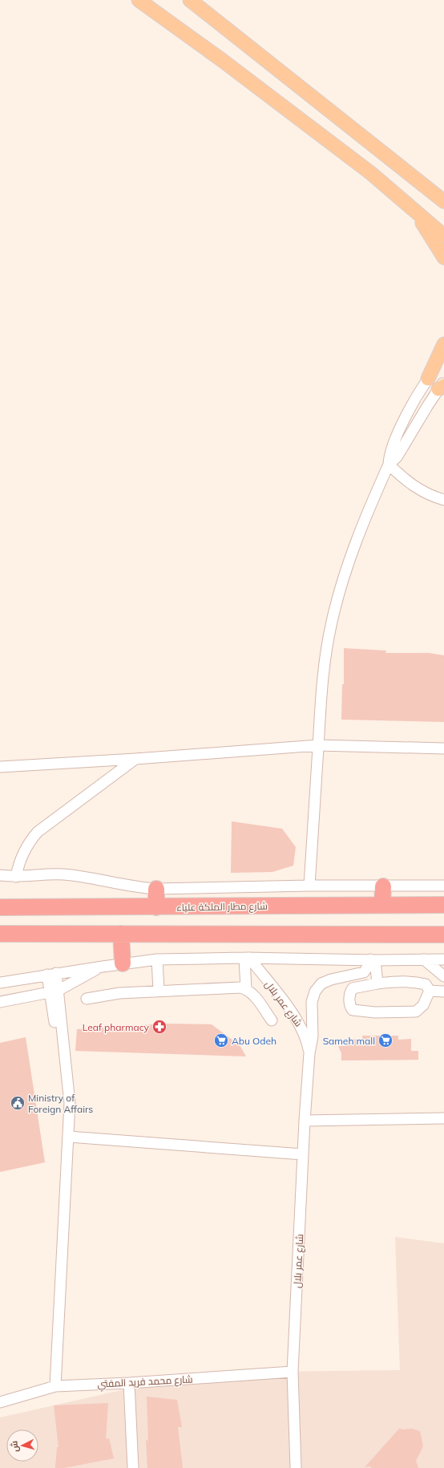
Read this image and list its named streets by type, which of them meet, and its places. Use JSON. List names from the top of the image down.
{
  "streets": {
    "highway": ["شارع مطار الملكة علياء"],
    "street": ["شارع عمر بلال", "شارع محمد فريد المفتي"]
  },
  "crossings": [
    ["شارع عمر بلال", "شارع محمد فريد المفتي"]
  ],
  "places": {
    "pharmacy": ["Leaf pharmacy"],
    "supermarket": ["Abu Odeh", "Sameh mall"],
    "public building": ["Ministry of Foreign Affairs"]
  },
  "north": "left"
}
